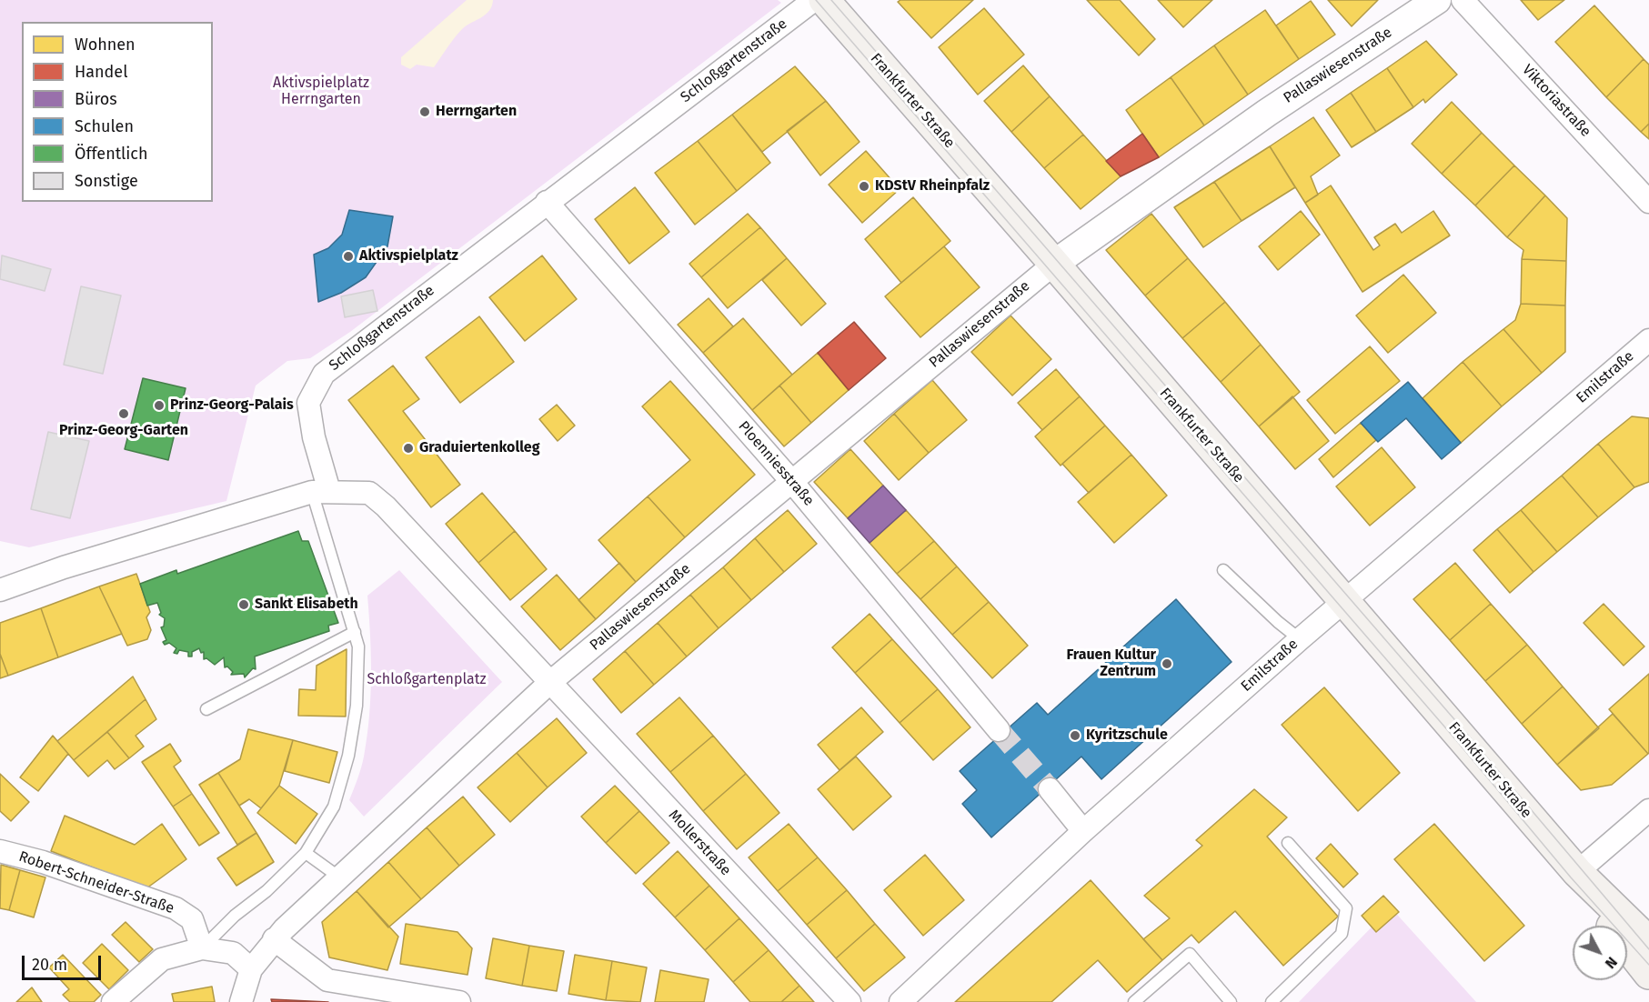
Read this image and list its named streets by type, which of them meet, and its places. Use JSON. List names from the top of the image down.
{
  "streets": {
    "main road": ["Frankfurter Straße"],
    "street": [
      "Schloßgartenstraße",
      "Pallaswiesenstraße",
      "Viktoriastraße",
      "Emilstraße",
      "Ploenniesstraße",
      "Mollerstraße",
      "Robert-Schneider-Straße"
    ]
  },
  "crossings": [
    ["Schloßgartenstraße", "Ploenniesstraße"],
    ["Pallaswiesenstraße", "Frankfurter Straße"],
    ["Pallaswiesenstraße", "Ploenniesstraße"],
    ["Pallaswiesenstraße", "Mollerstraße"],
    ["Frankfurter Straße", "Emilstraße"]
  ],
  "parks": ["Aktivspielplatz Herrngarten", "Schloßgartenplatz"],
  "places": [
    "Herrngarten",
    "KDStV Rheinpfalz",
    "Aktivspielplatz",
    "Prinz-Georg-Palais",
    "Prinz-Georg-Garten",
    "Graduiertenkolleg",
    "Sankt Elisabeth",
    "Frauen Kultur Zentrum",
    "Kyritzschule"
  ],
  "legend": [
    "Wohnen",
    "Handel",
    "Büros",
    "Schulen",
    "Öffentlich",
    "Sonstige"
  ],
  "scale_bar": "20 m",
  "north": "bottom right"
}
